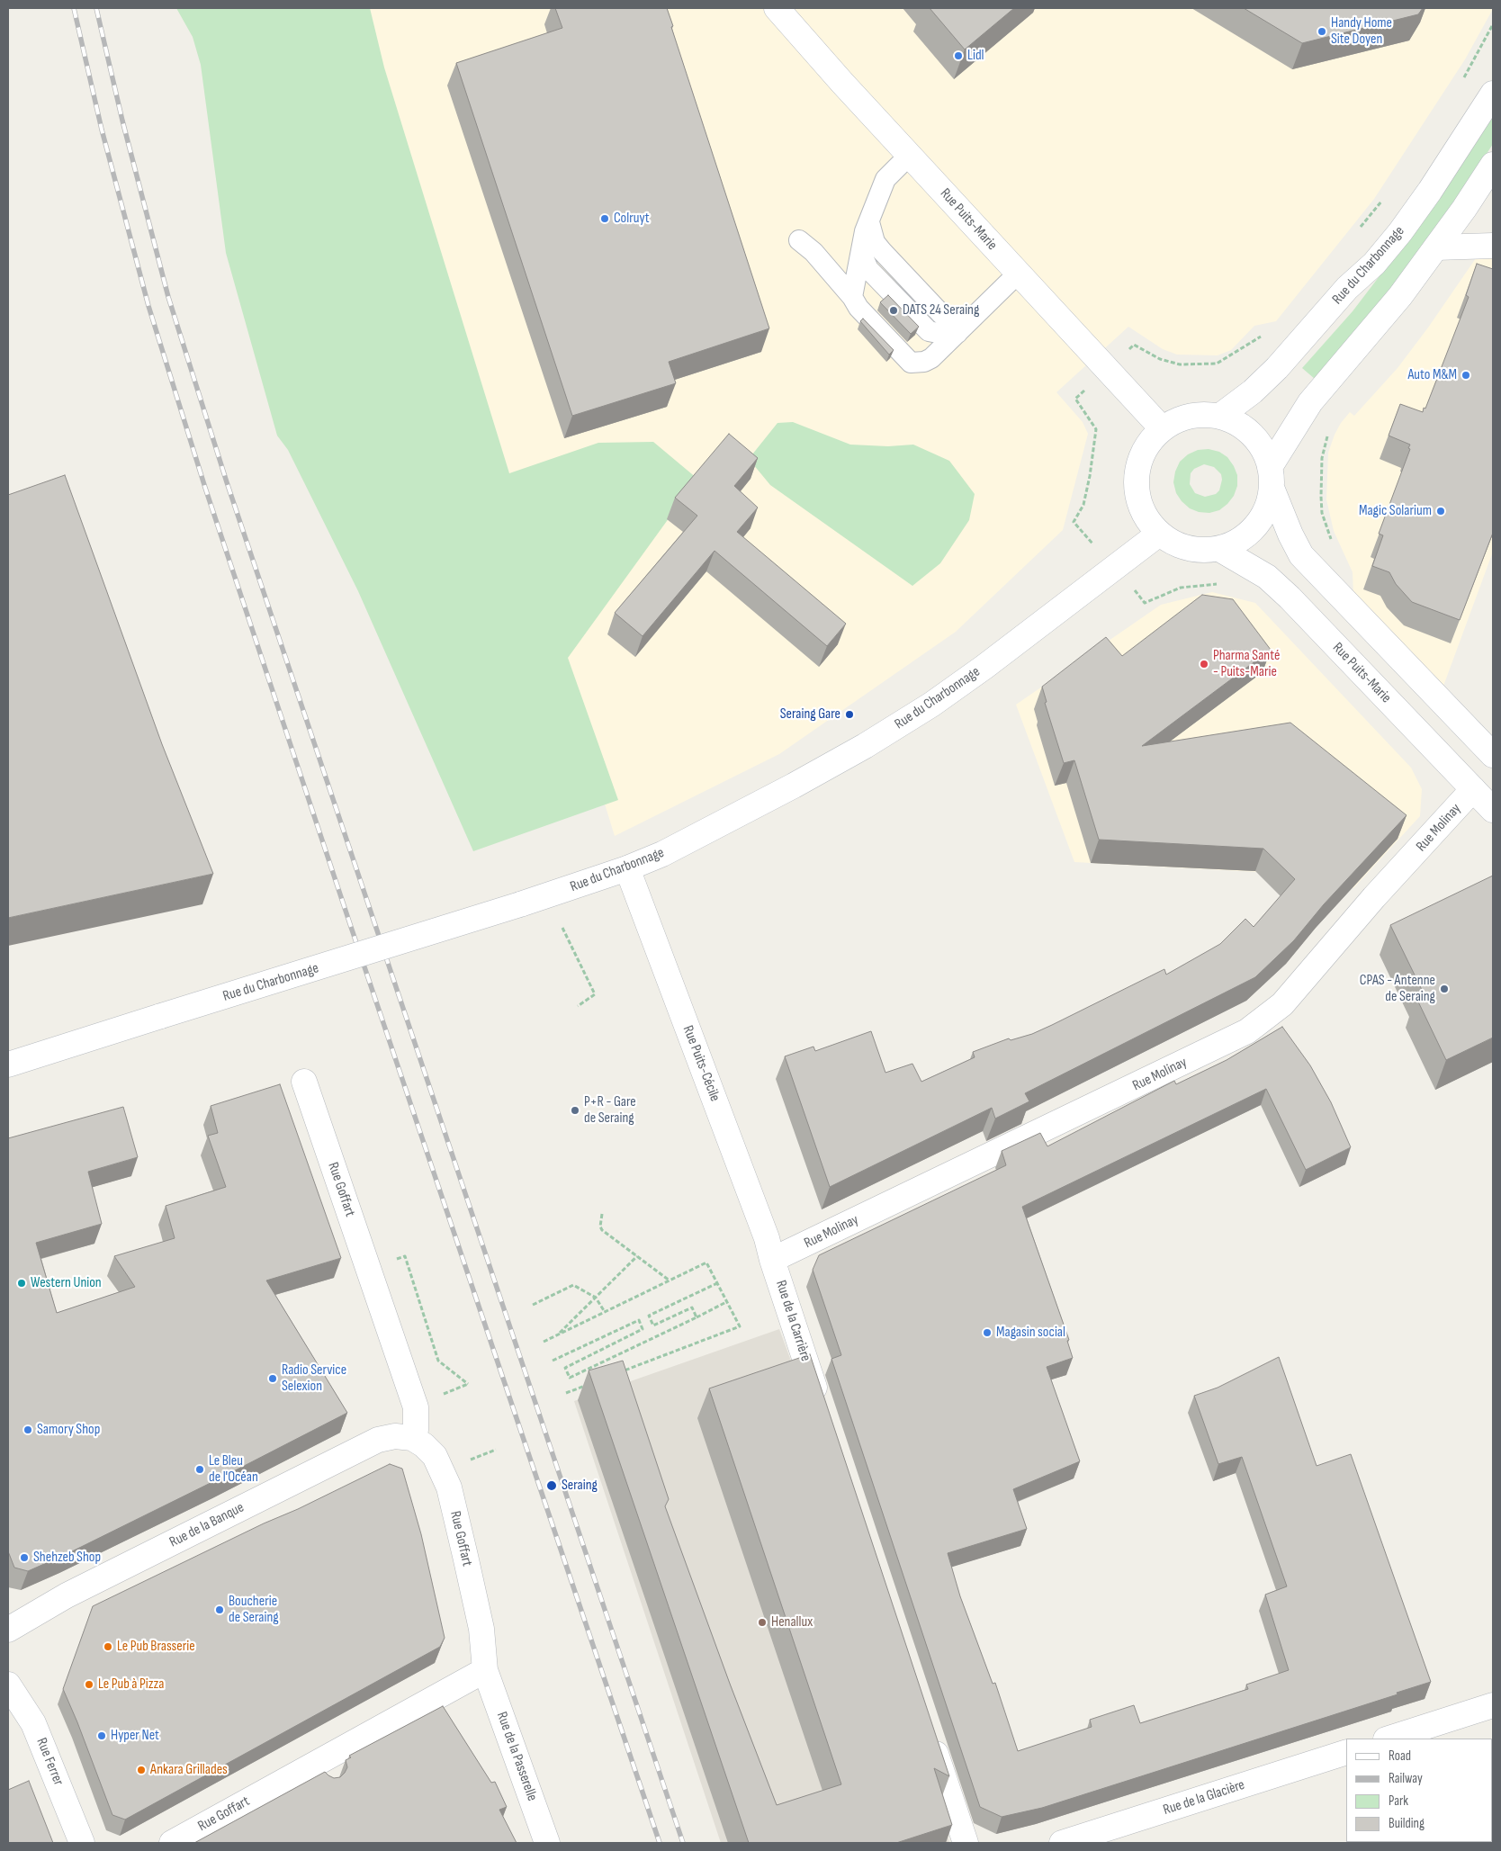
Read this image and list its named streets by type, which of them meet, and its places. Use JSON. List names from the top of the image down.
{
  "streets": {
    "street": [
      "Rue Puits-Marie",
      "Rue du Charbonnage",
      "Rue Molinay",
      "Rue Puits-Cécile",
      "Rue Goffart",
      "Rue de la Carrière",
      "Rue de la Banque",
      "Rue de la Passerelle",
      "Rue Ferrer",
      "Rue de la Glacière"
    ]
  },
  "crossings": [
    ["Rue Puits-Marie", "Rue du Charbonnage"],
    ["Rue Puits-Marie", "Rue Molinay"],
    ["Rue du Charbonnage", "Rue Puits-Cécile"],
    ["Rue Molinay", "Rue Puits-Cécile"],
    ["Rue Molinay", "Rue de la Carrière"],
    ["Rue Puits-Cécile", "Rue de la Carrière"],
    ["Rue Goffart", "Rue de la Banque"],
    ["Rue Goffart", "Rue de la Passerelle"]
  ],
  "places": [
    "Handy Home Site Doyen",
    "Lidl",
    "Colruyt",
    "DATS 24 Seraing",
    "Auto M&M",
    "Magic Solarium",
    "Pharma Santé - Puits-Marie",
    "Seraing Gare",
    "CPAS - Antenne de Seraing",
    "P+R - Gare de Seraing",
    "Western Union",
    "Magasin social",
    "Radio Service Selexion",
    "Samory Shop",
    "Le Bleu de l'Océan",
    "Seraing",
    "Shehzeb Shop",
    "Boucherie de Seraing",
    "Henallux",
    "Le Pub Brasserie",
    "Le Pub à Pizza",
    "Hyper Net",
    "Ankara Grillades"
  ],
  "legend": [
    "Road",
    "Railway",
    "Park",
    "Building"
  ]
}
